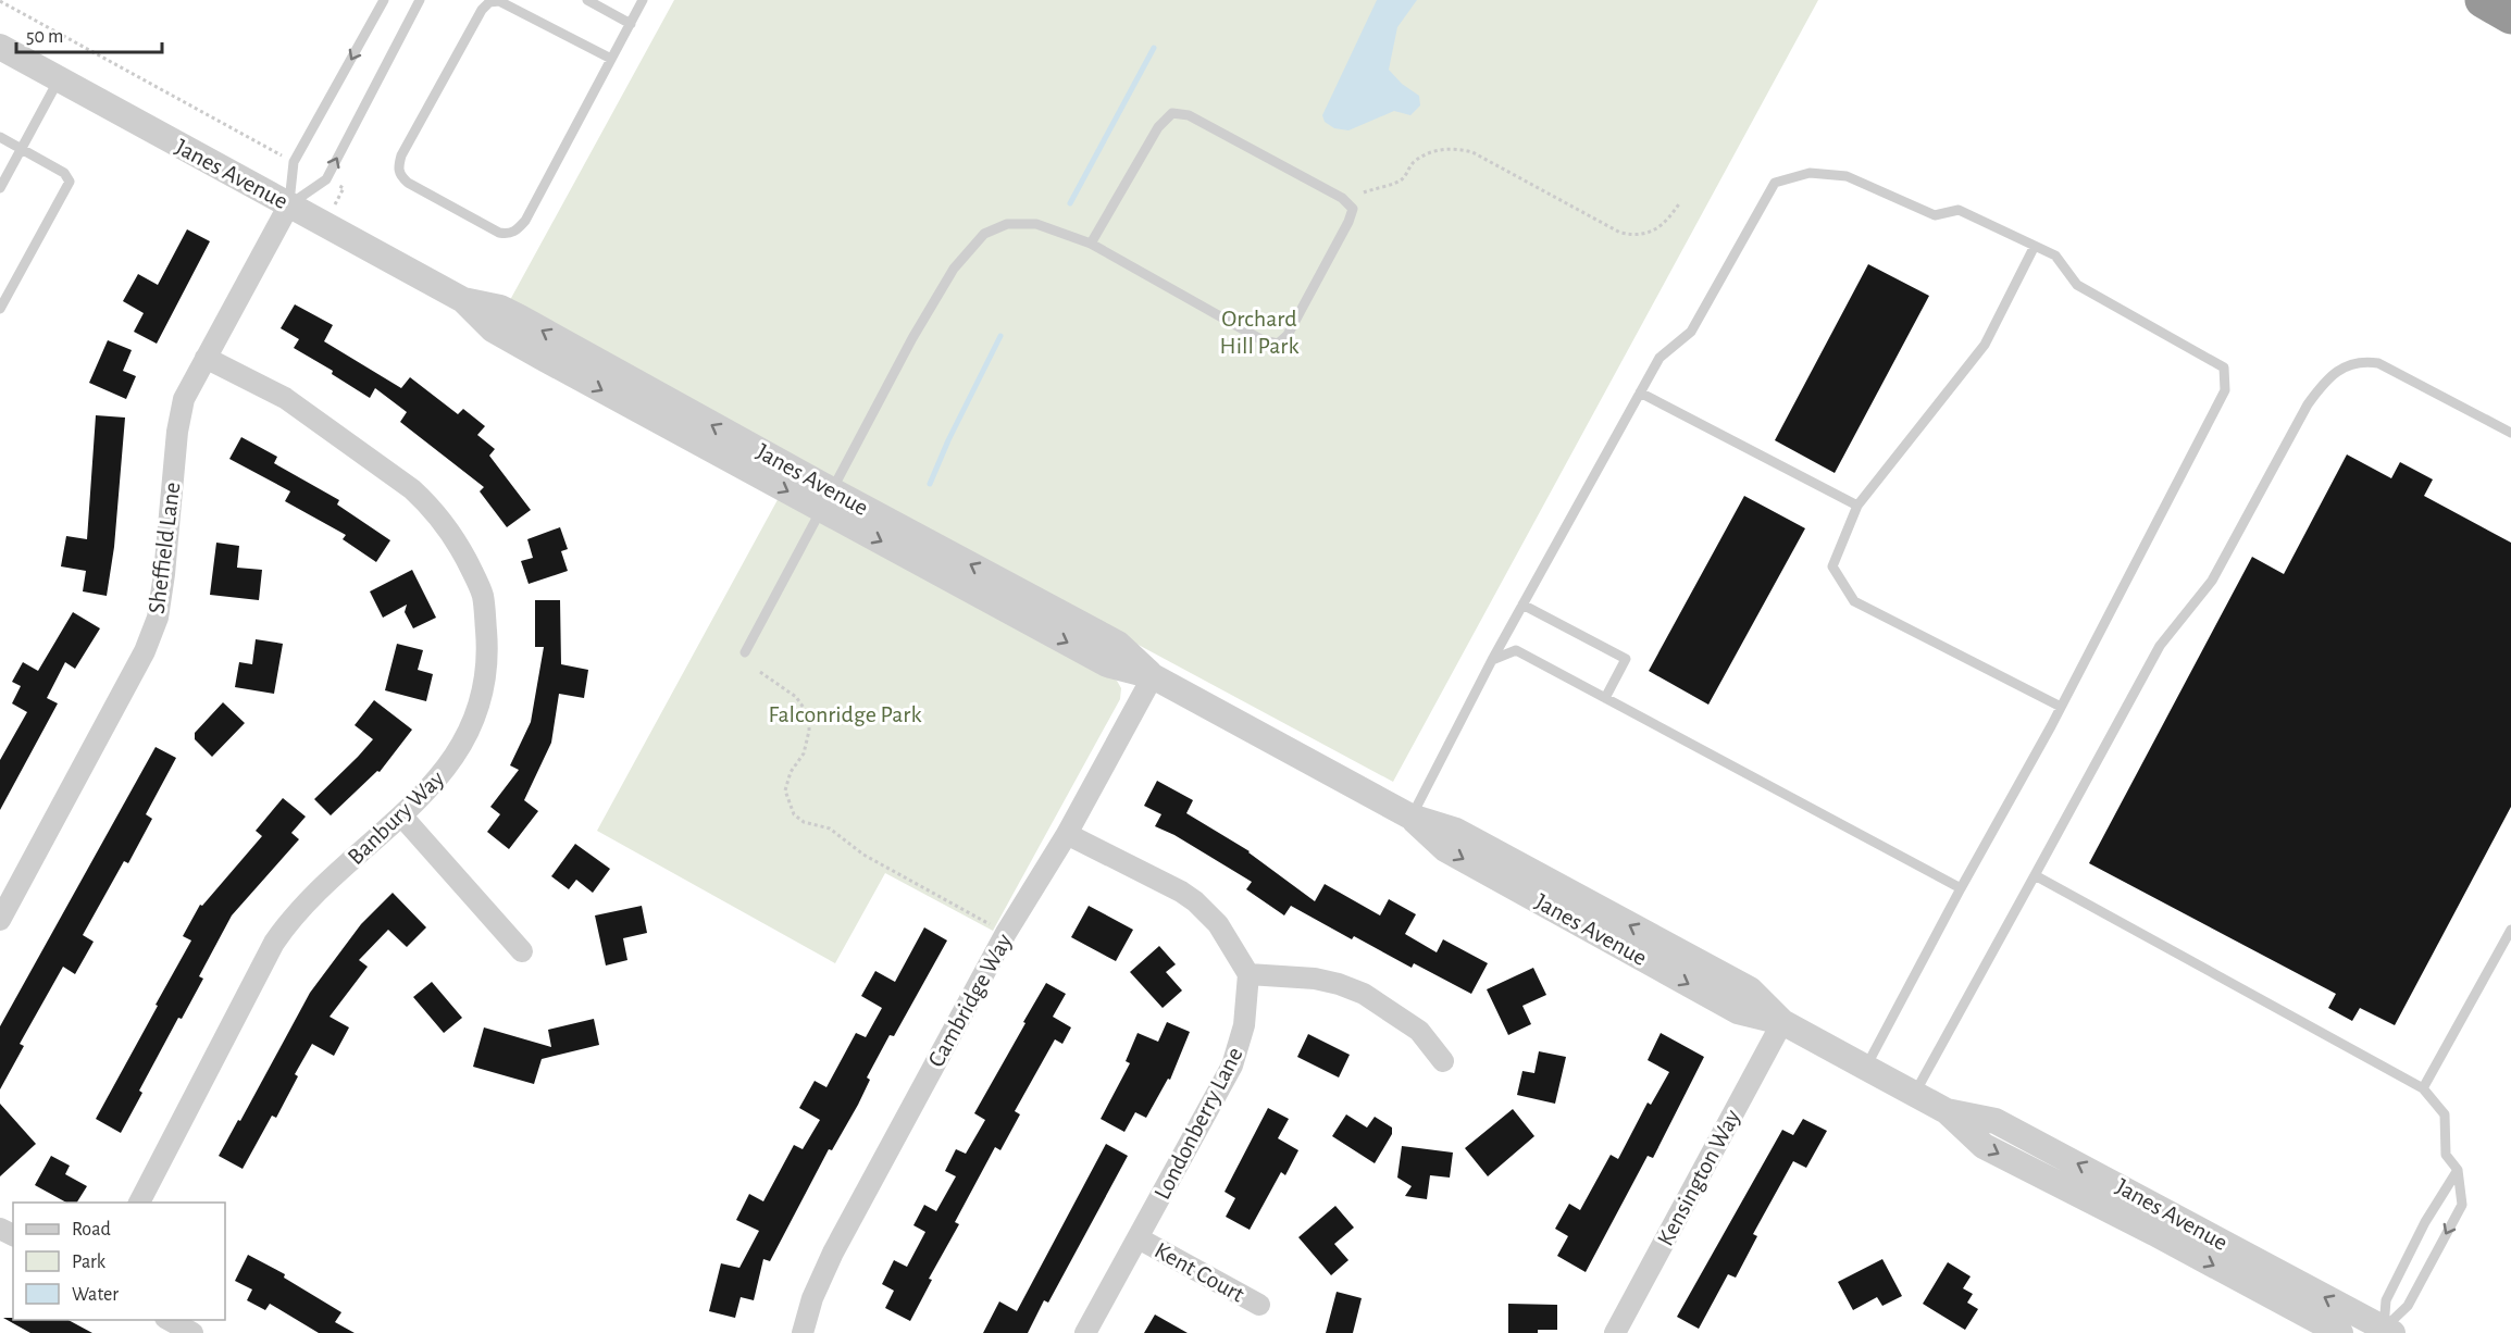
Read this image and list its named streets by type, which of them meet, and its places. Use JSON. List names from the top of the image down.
{
  "streets": {
    "street": [
      "Janes Avenue",
      "Sheffield Lane",
      "Banbury Way",
      "Cambridge Way",
      "Londonberry Lane",
      "Kensington Way",
      "Kent Court"
    ]
  },
  "crossings": [
    ["Janes Avenue", "Sheffield Lane"],
    ["Janes Avenue", "Cambridge Way"],
    ["Janes Avenue", "Kensington Way"],
    ["Sheffield Lane", "Banbury Way"],
    ["Londonberry Lane", "Kent Court"]
  ],
  "parks": ["Orchard Hill Park", "Falconridge Park"],
  "legend": ["Road", "Park", "Water"],
  "scale_bar": "50 m"
}
